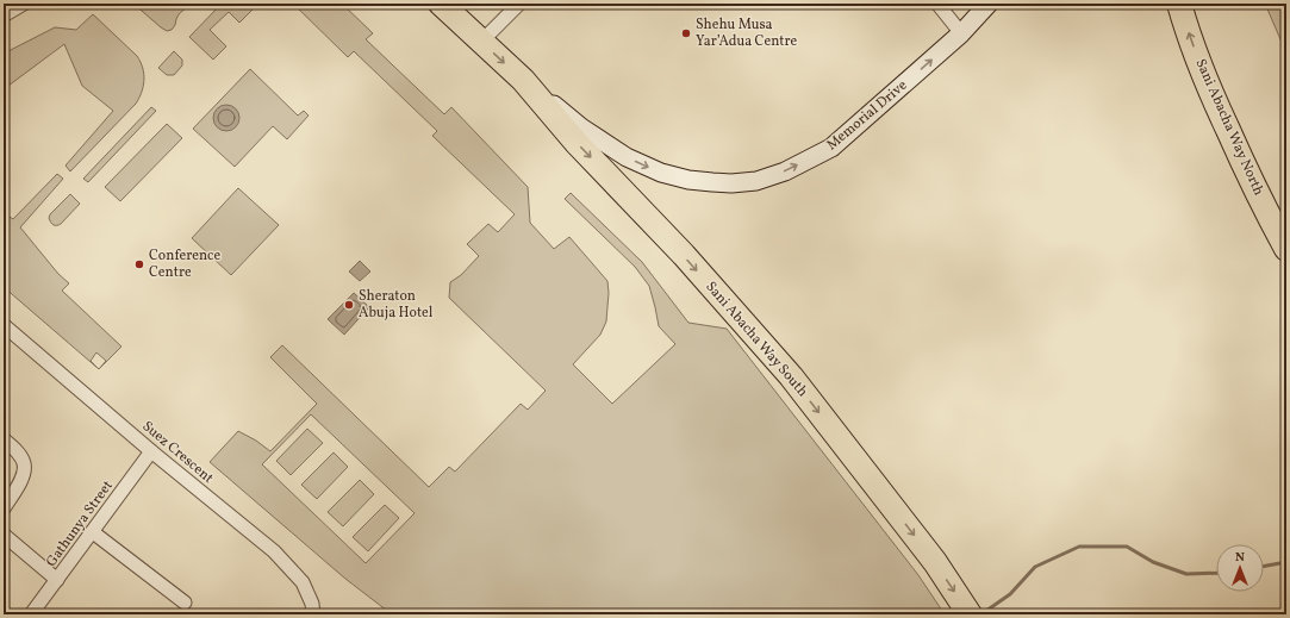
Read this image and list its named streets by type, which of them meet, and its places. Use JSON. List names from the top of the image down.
{
  "streets": {
    "highway": ["Sani Abacha Way North", "Sani Abacha Way South"],
    "street": ["Memorial Drive", "Suez Crescent", "Gathunya Street"]
  },
  "crossings": [
    ["Memorial Drive", "Sani Abacha Way South"],
    ["Suez Crescent", "Gathunya Street"]
  ],
  "one_way": ["Memorial Drive", "Sani Abacha Way North", "Sani Abacha Way South"],
  "places": ["Shehu Musa Yar’Adua Centre", "Conference Centre", "Sheraton Abuja Hotel"],
  "north": "top"
}
